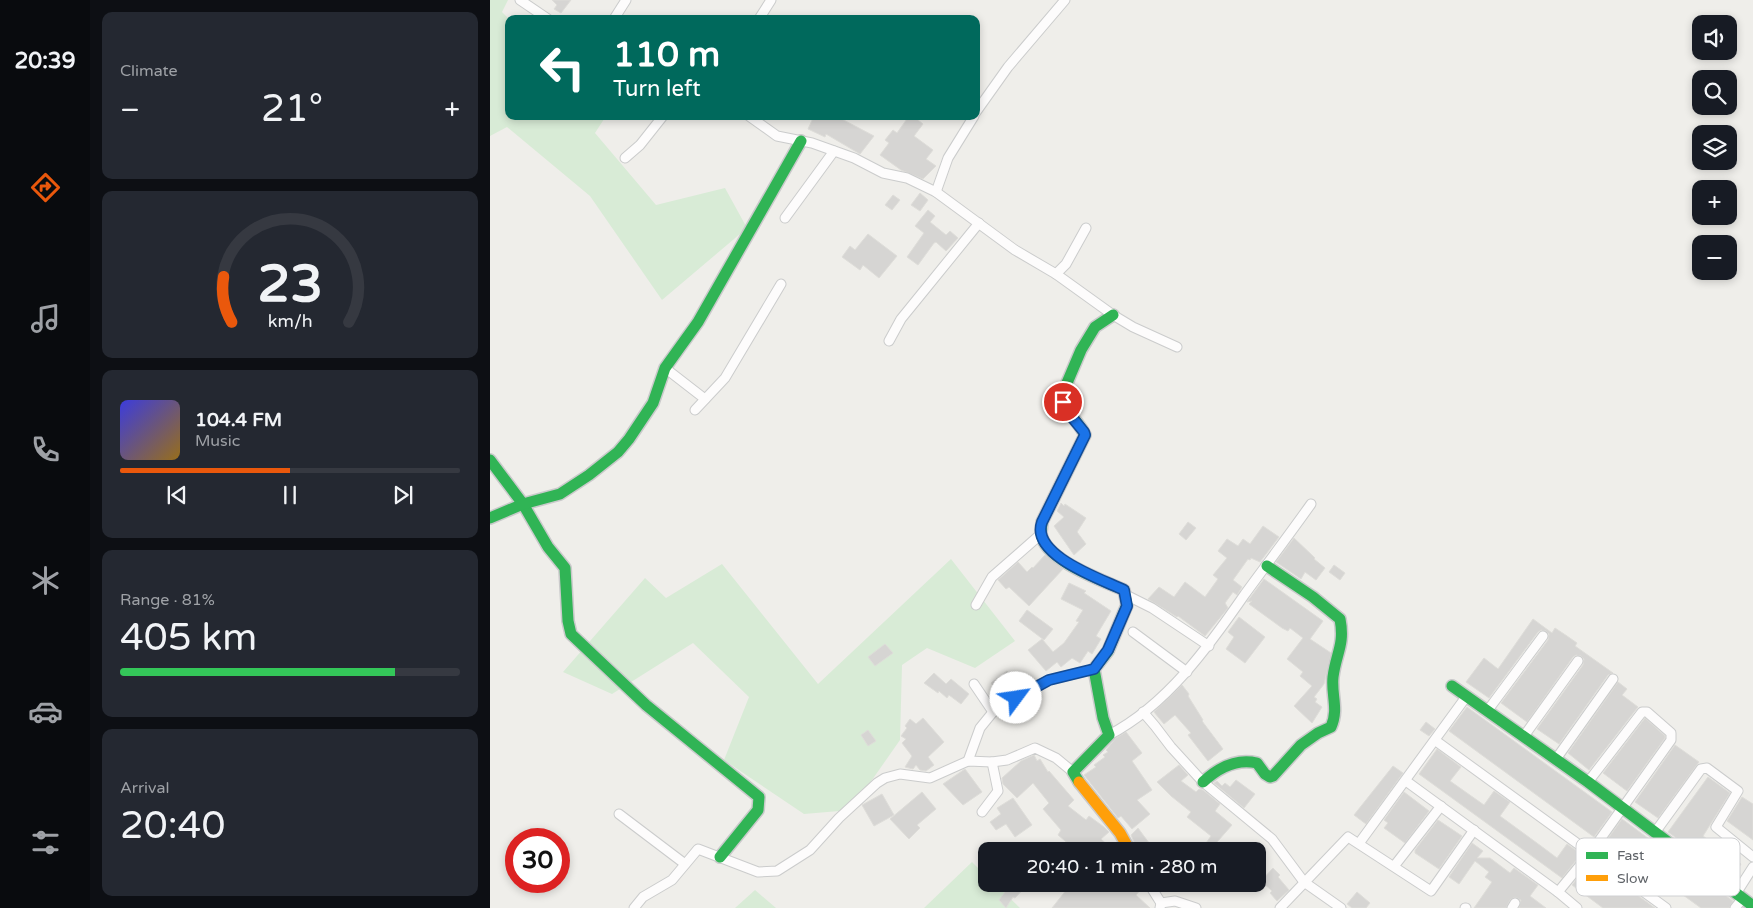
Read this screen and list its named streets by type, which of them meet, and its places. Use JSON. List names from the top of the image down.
{
  "legend": ["Fast", "Slow"],
  "page": {
    "tabs": "20:39",
    "tile": [
      "Climate",
      ["Range · 81%", "405 km"],
      ["Arrival", "20:40"]
    ],
    "map_buttons": ["+", "−"],
    "turn": ["110 m", "Turn left"],
    "heat": ["−", "21°", "+"],
    "song": ["104.4 FM", "Music"],
    "limit": "30",
    "trip": "20:40 · 1 min · 280 m",
    "gauge": ["23", "km/h"]
  }
}
